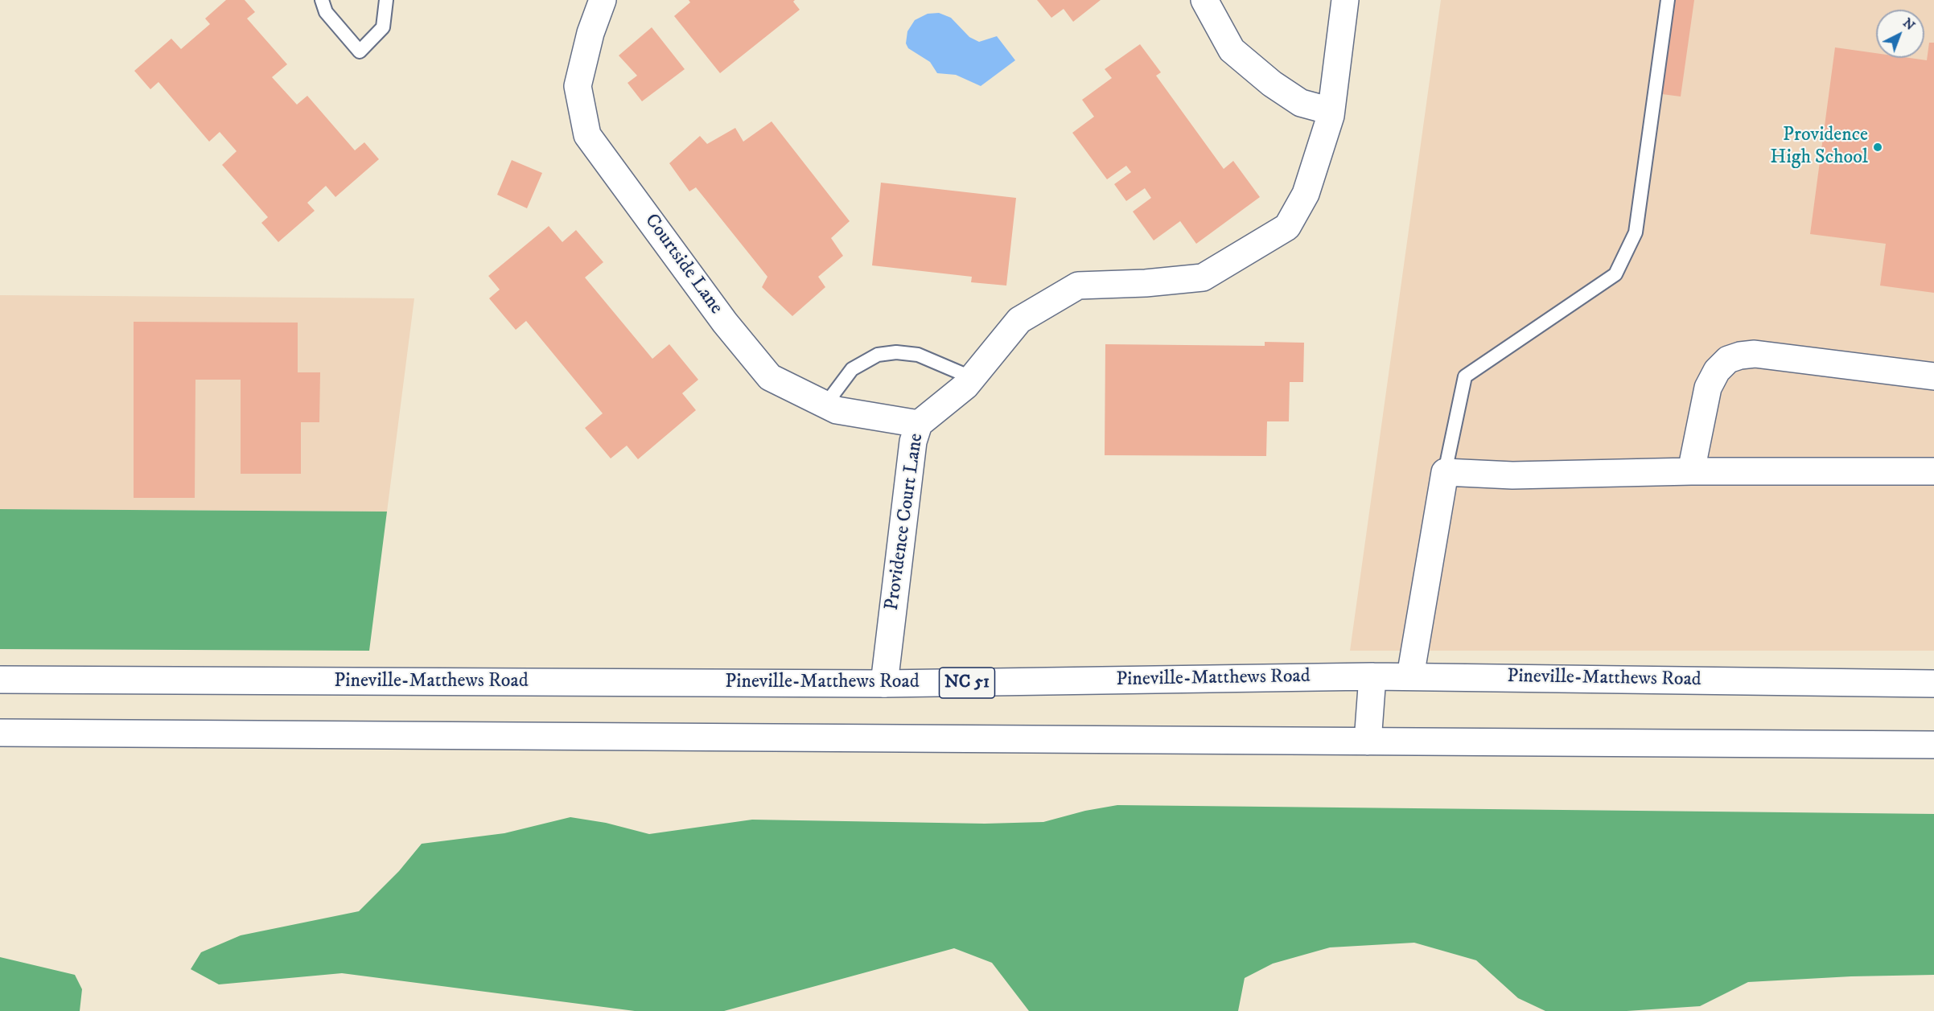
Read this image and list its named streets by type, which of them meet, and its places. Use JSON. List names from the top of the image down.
{
  "streets": {
    "main road": [
      "Courtside Lane",
      "Providence Court Lane",
      "Pineville-Matthews Road",
      "NC 51"
    ]
  },
  "crossings": [
    ["Courtside Lane", "Providence Court Lane"],
    ["Providence Court Lane", "Pineville-Matthews Road"]
  ],
  "places": ["Providence High School"],
  "north": "top right"
}
